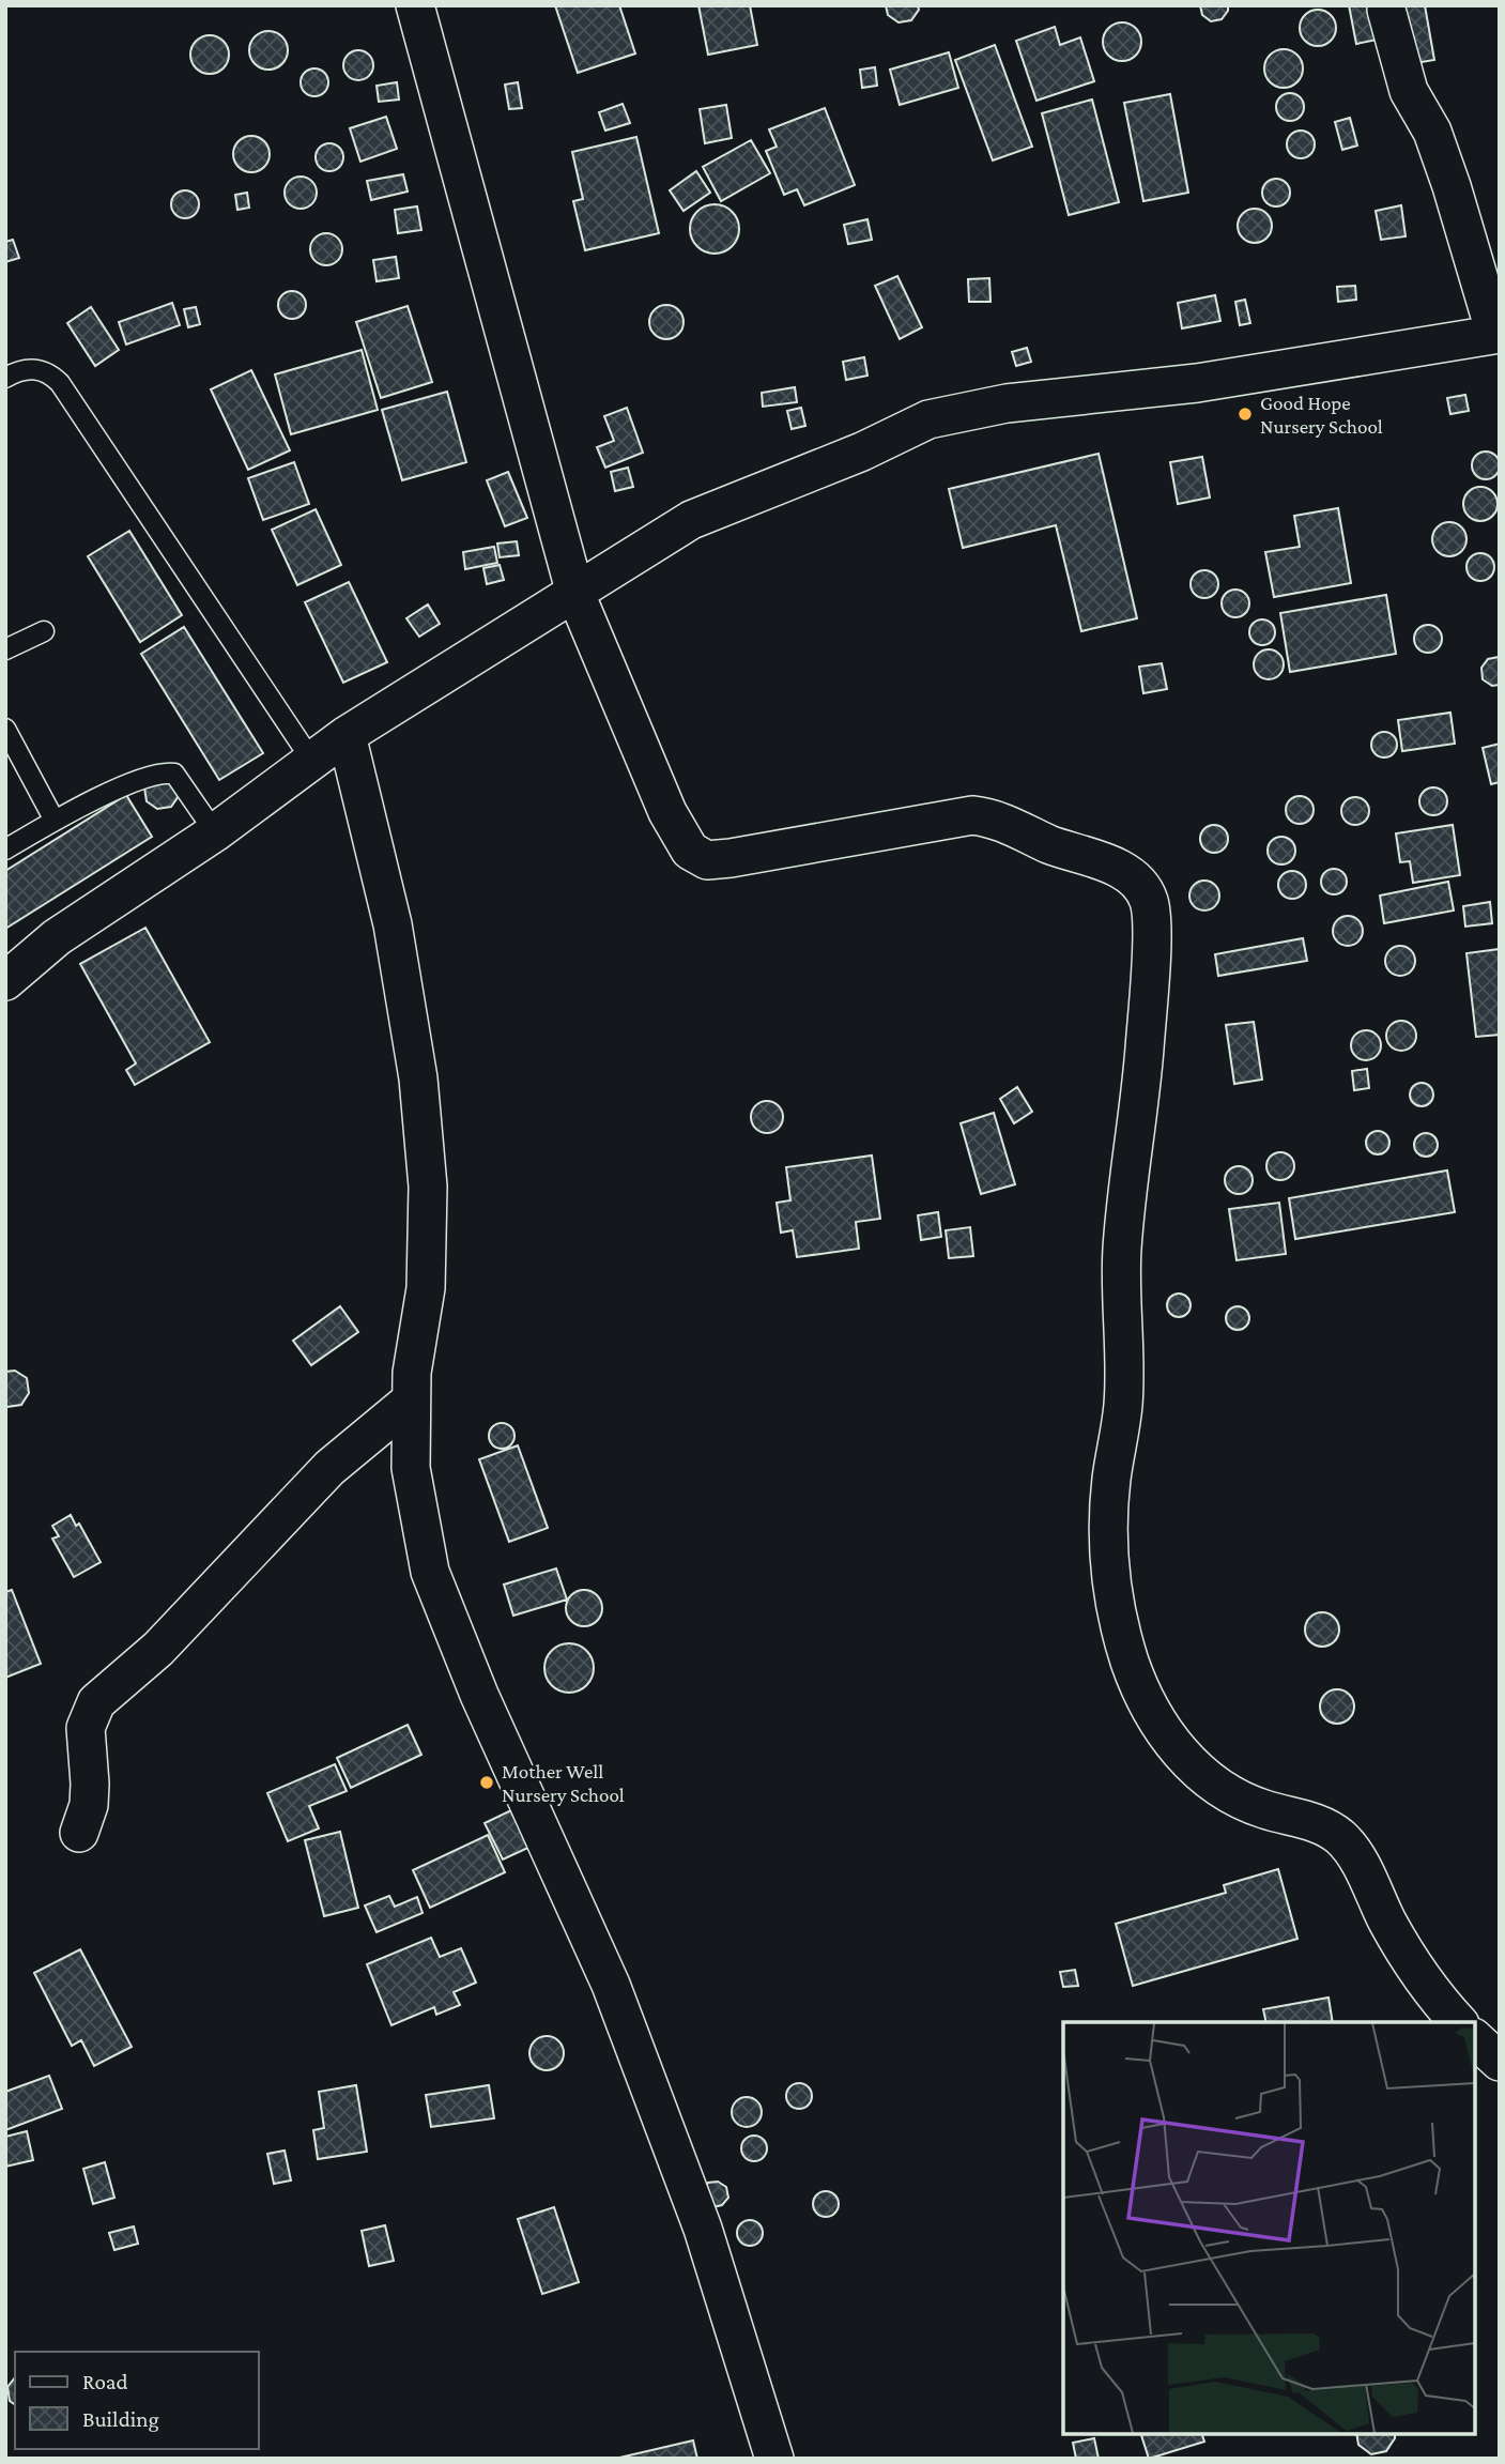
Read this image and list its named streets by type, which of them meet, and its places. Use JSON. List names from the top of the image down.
{
  "places": ["Good Hope Nursery School", "Mother Well Nursery School"],
  "legend": ["Road", "Building"]
}
